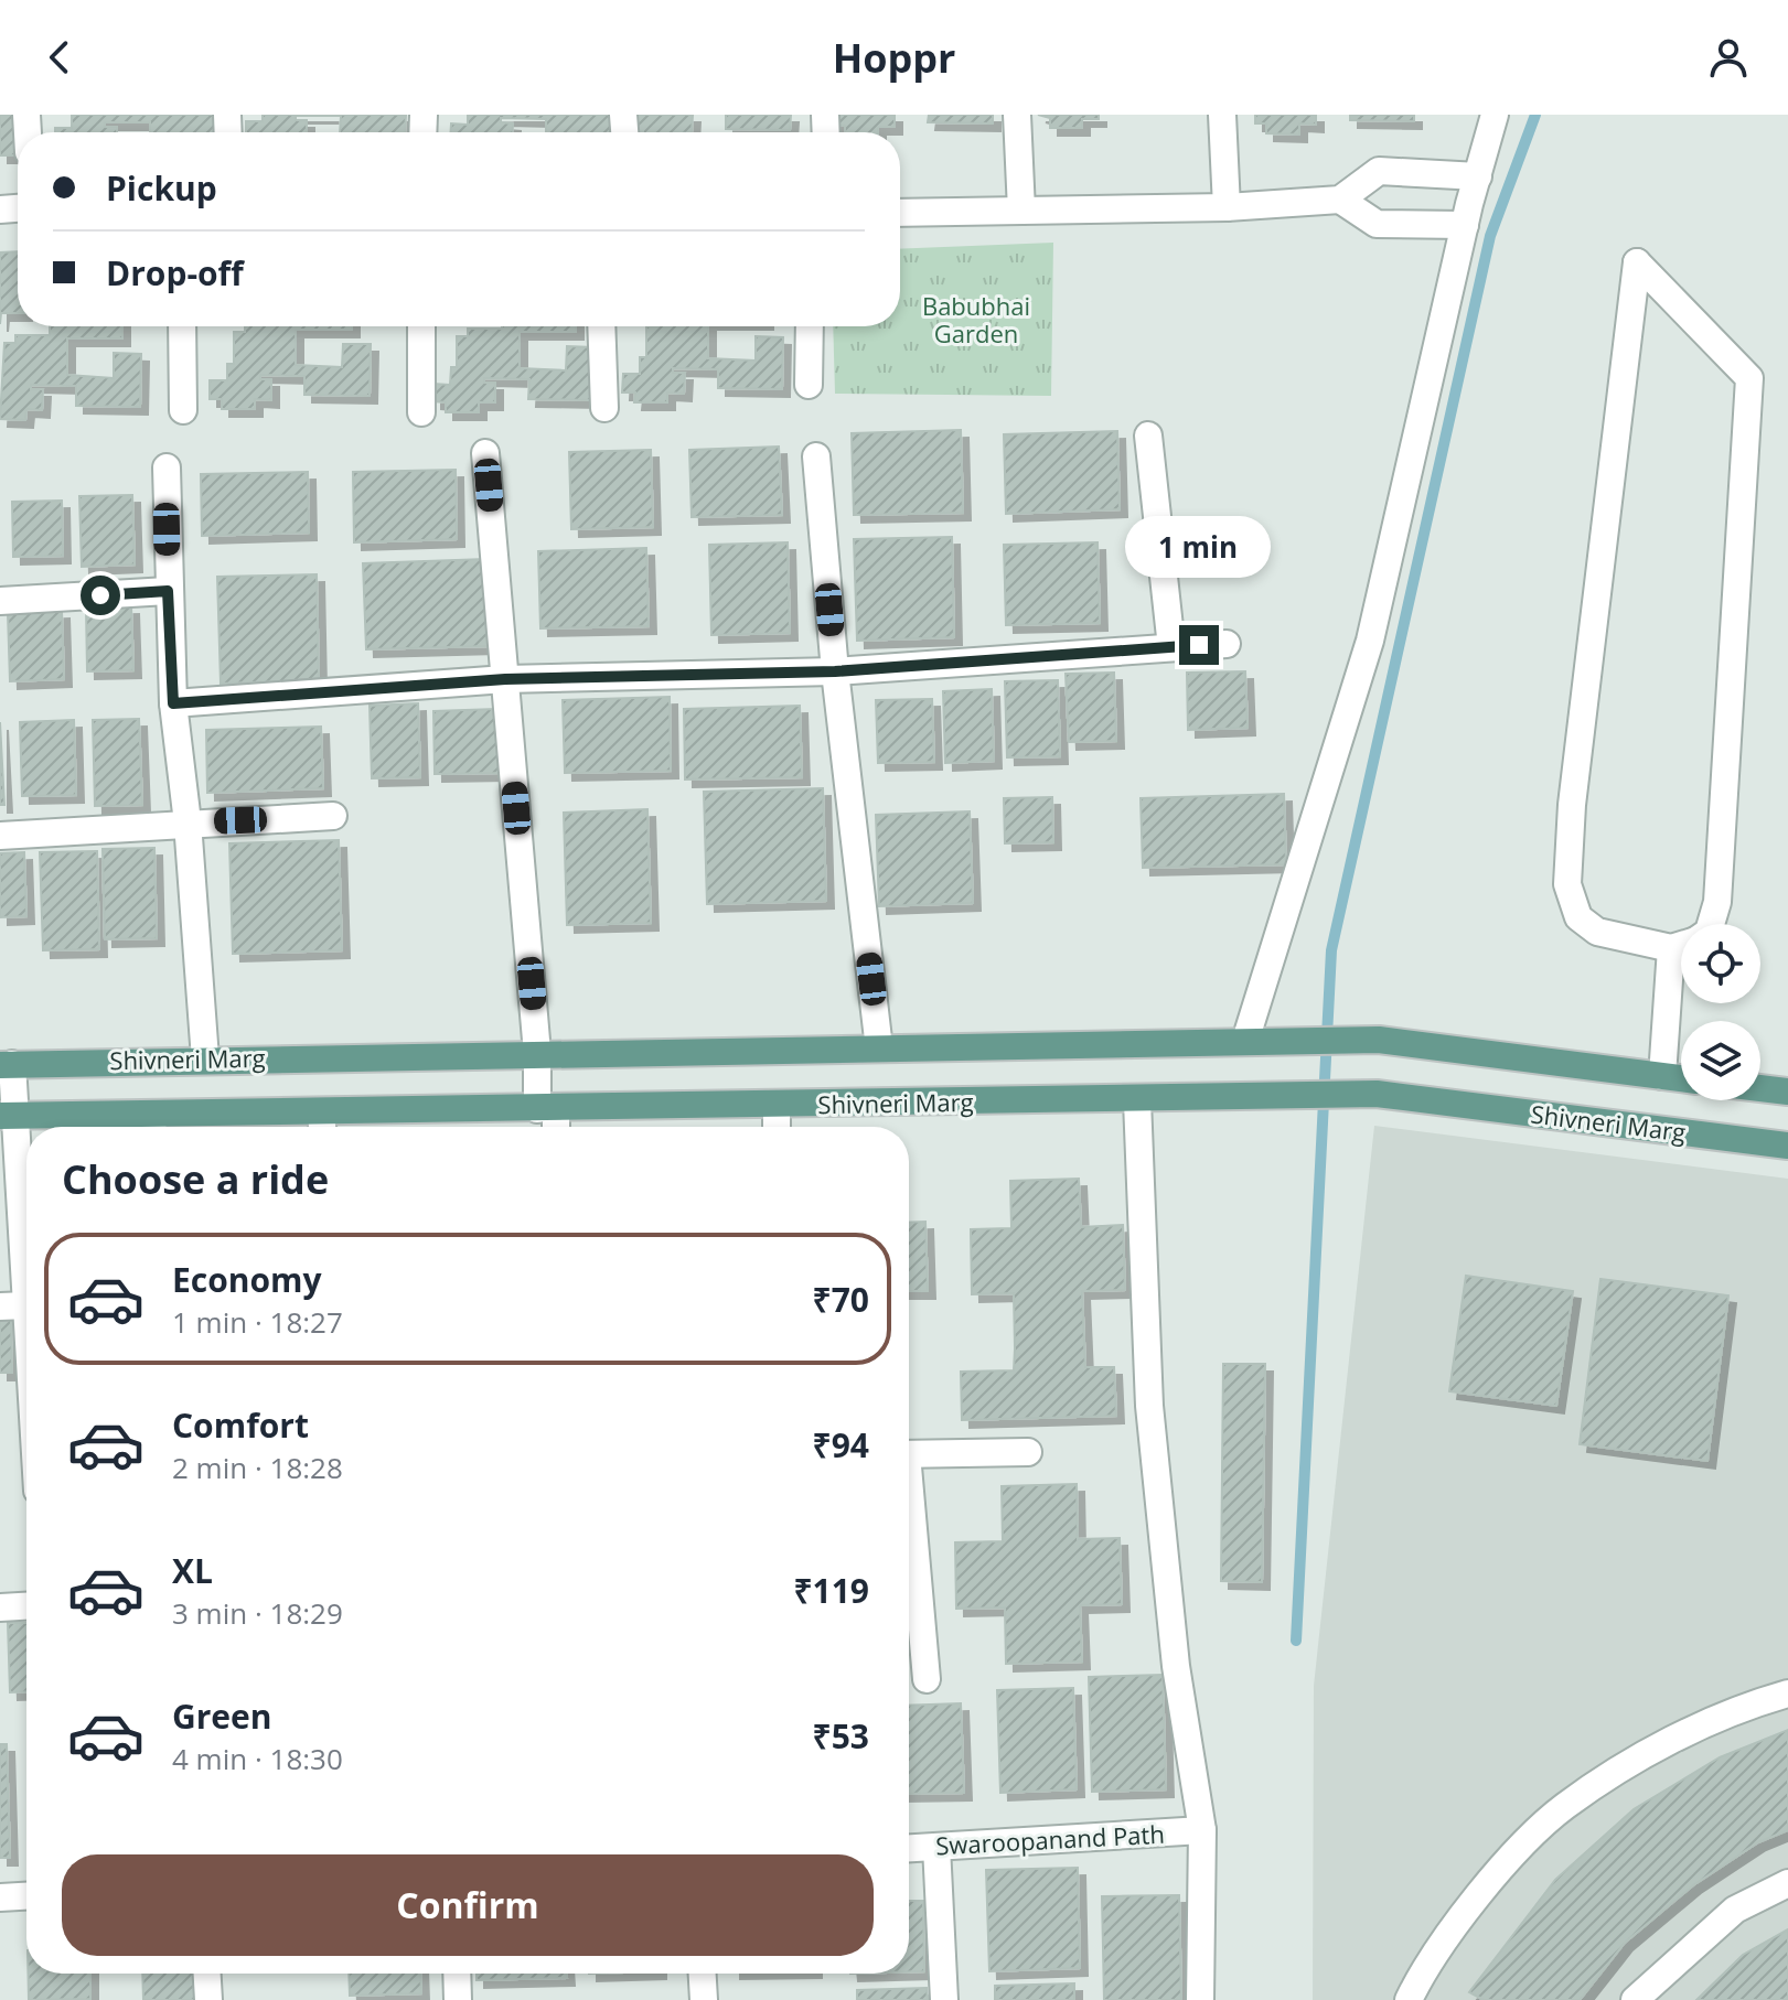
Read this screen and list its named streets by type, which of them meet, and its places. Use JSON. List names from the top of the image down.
{
  "streets": {
    "main road": ["Shivneri Marg"],
    "street": ["Swaroopanand Path"]
  },
  "parks": ["Babubhai Garden"],
  "page": {
    "header": "Hoppr",
    "banner": ["Pickup", "Drop-off"],
    "bubble": "1 min",
    "heading": "Choose a ride",
    "list": [
      {
        "name": "Economy",
        "note": "1 min · 18:27",
        "value": "₹70"
      },
      {
        "name": "Comfort",
        "note": "2 min · 18:28",
        "value": "₹94"
      },
      {
        "name": "XL",
        "note": "3 min · 18:29",
        "value": "₹119"
      },
      {
        "name": "Green",
        "note": "4 min · 18:30",
        "value": "₹53"
      }
    ],
    "buttons": "Confirm"
  }
}
